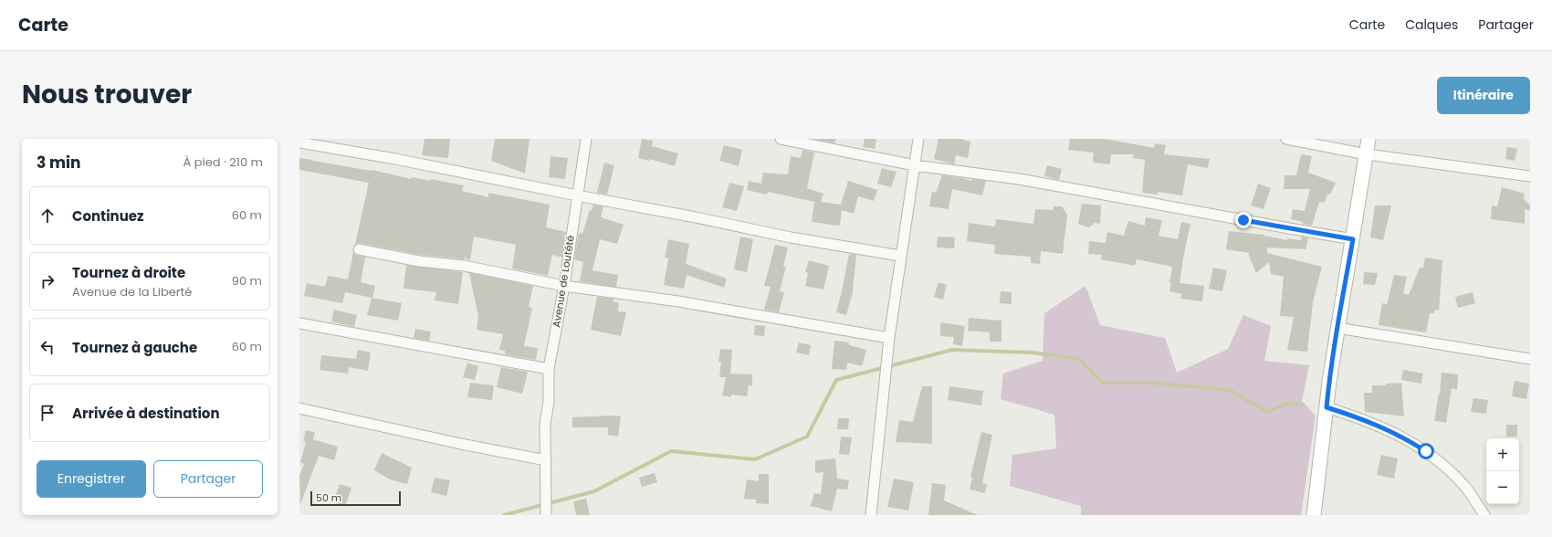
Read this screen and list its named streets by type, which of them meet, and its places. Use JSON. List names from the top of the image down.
{
  "streets": {
    "street": ["Avenue de Loutété"]
  },
  "scale_bar": "50 m",
  "page": {
    "header": "Carte",
    "nav": ["Carte", "Calques", "Partager"],
    "title": "Nous trouver",
    "buttons": [
      "Itinéraire",
      ["Enregistrer", "Partager"]
    ],
    "heading": ["3 min", "À pied · 210 m"],
    "list": [
      ["Continuez", "60 m"],
      ["Tournez à droite", "Avenue de la Liberté", "90 m"],
      ["Tournez à gauche", "60 m"],
      "Arrivée à destination"
    ],
    "map_buttons": ["+", "−"],
    "scale": "50 m"
  }
}
